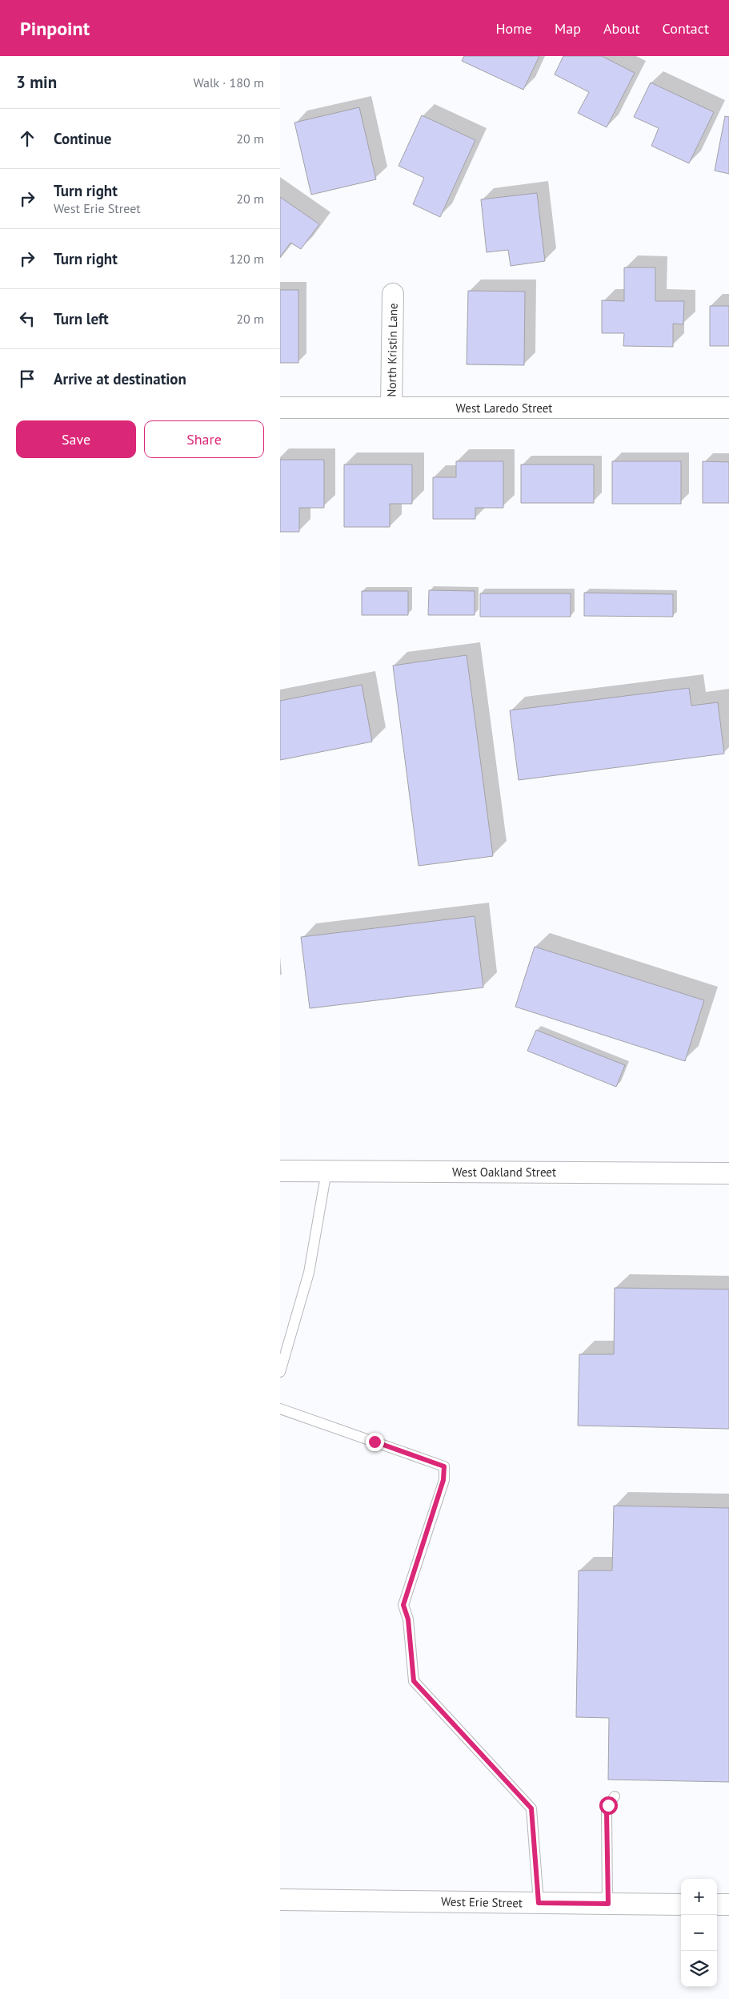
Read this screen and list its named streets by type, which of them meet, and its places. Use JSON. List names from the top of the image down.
{
  "streets": {
    "street": [
      "North Kristin Lane",
      "West Laredo Street",
      "West Oakland Street",
      "West Erie Street"
    ]
  },
  "crossings": [
    ["North Kristin Lane", "West Laredo Street"]
  ],
  "page": {
    "header": "Pinpoint",
    "nav": [
      "Home",
      "Map",
      "About",
      "Contact"
    ],
    "heading": ["3 min", "Walk · 180 m"],
    "list": [
      ["Continue", "20 m"],
      ["Turn right", "West Erie Street", "20 m"],
      ["Turn right", "120 m"],
      ["Turn left", "20 m"],
      "Arrive at destination"
    ],
    "buttons": ["Save", "Share"],
    "map_buttons": ["+", "−"]
  }
}
